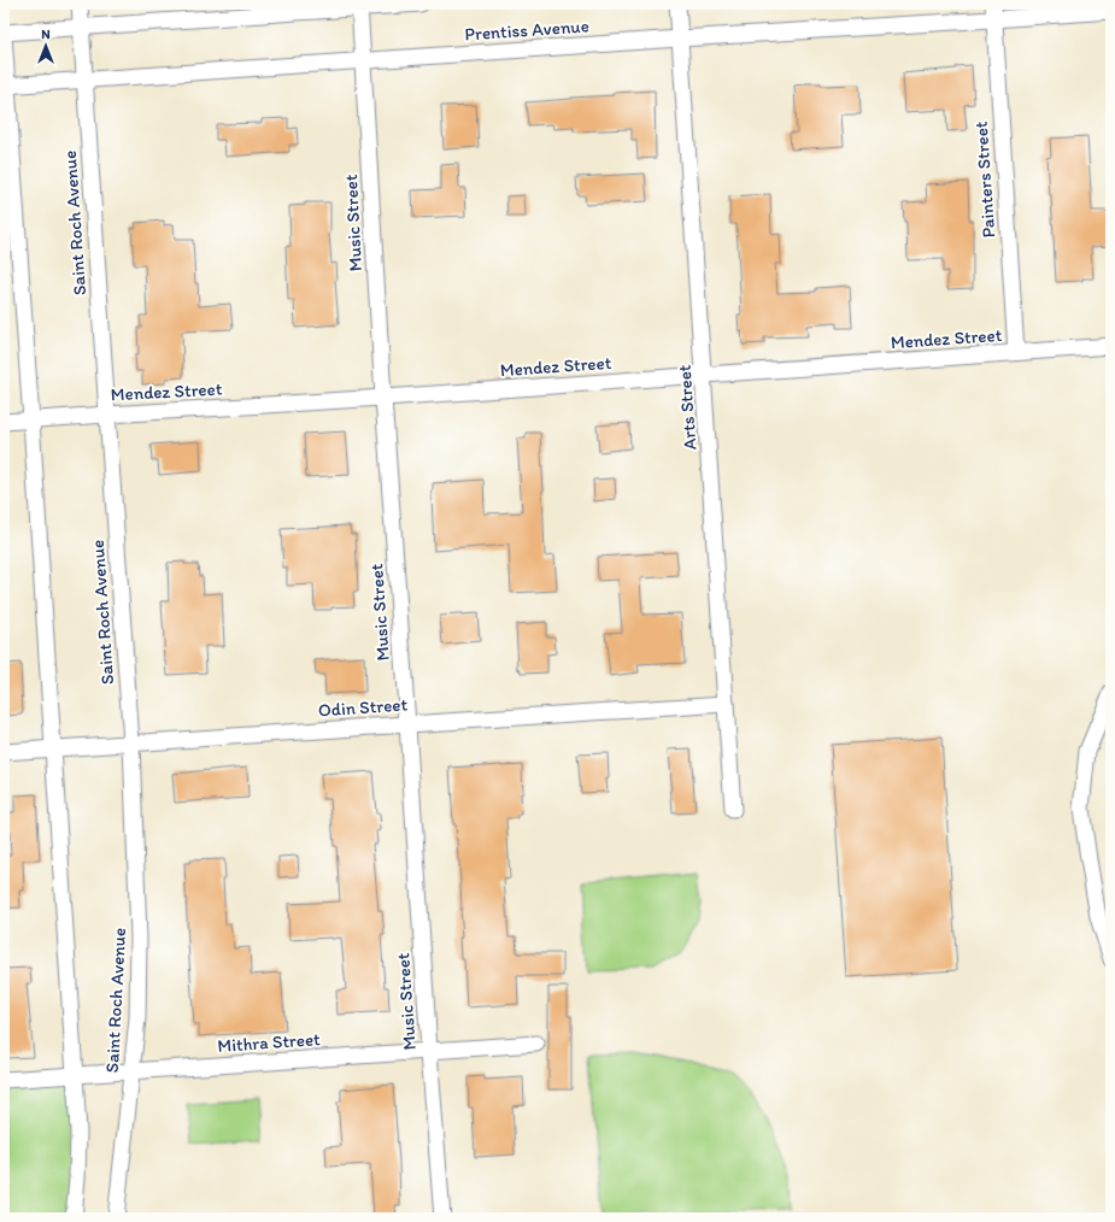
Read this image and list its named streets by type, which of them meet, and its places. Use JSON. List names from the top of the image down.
{
  "streets": {
    "street": [
      "Prentiss Avenue",
      "Painters Street",
      "Saint Roch Avenue",
      "Music Street",
      "Mendez Street",
      "Arts Street",
      "Odin Street",
      "Mithra Street"
    ]
  },
  "crossings": [
    ["Prentiss Avenue", "Painters Street"],
    ["Prentiss Avenue", "Saint Roch Avenue"],
    ["Prentiss Avenue", "Music Street"],
    ["Prentiss Avenue", "Arts Street"],
    ["Painters Street", "Mendez Street"],
    ["Saint Roch Avenue", "Mendez Street"],
    ["Saint Roch Avenue", "Odin Street"],
    ["Saint Roch Avenue", "Mithra Street"],
    ["Music Street", "Mendez Street"],
    ["Music Street", "Odin Street"],
    ["Music Street", "Mithra Street"],
    ["Mendez Street", "Arts Street"],
    ["Arts Street", "Odin Street"]
  ],
  "north": "top"
}
